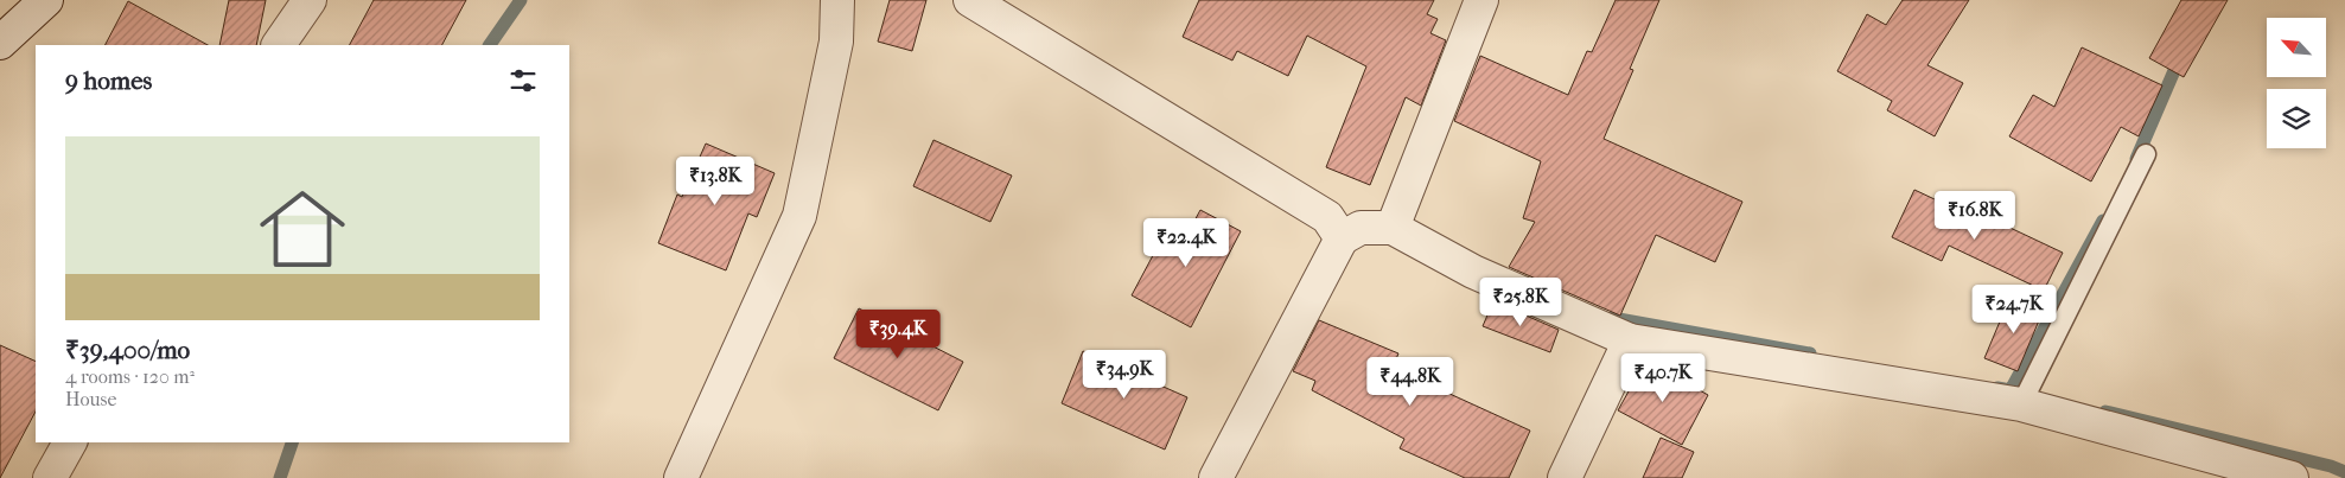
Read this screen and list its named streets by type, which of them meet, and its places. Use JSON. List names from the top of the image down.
{
  "north": "top left",
  "page": {
    "heading": "9 homes",
    "list": [
      {
        "name": "₹39,400/mo",
        "note": "4 rooms · 120 m² · House"
      }
    ],
    "price": [
      "₹13.8K",
      "₹16.8K",
      "₹22.4K",
      "₹25.8K",
      "₹24.7K",
      "₹39.4K",
      "₹34.9K",
      "₹40.7K",
      "₹44.8K"
    ]
  }
}
